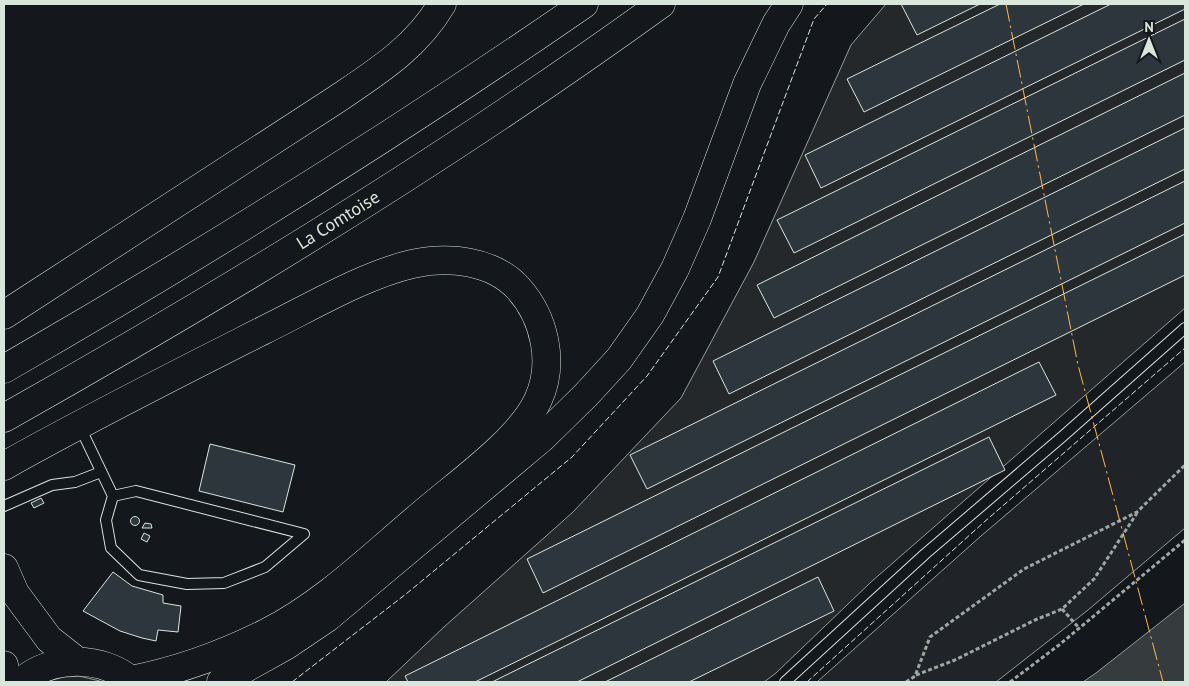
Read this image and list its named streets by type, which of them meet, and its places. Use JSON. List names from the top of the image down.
{
  "streets": {
    "main road": ["La Comtoise"]
  },
  "north": "top"
}
